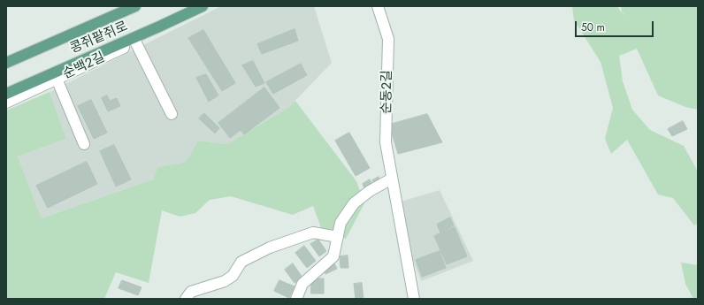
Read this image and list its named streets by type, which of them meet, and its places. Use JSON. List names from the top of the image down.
{
  "streets": {
    "main road": ["콩쥐팥쥐로"],
    "street": ["순백2길", "순동2길"]
  },
  "crossings": [
    ["콩쥐팥쥐로", "순백2길"]
  ],
  "scale_bar": "50 m"
}
